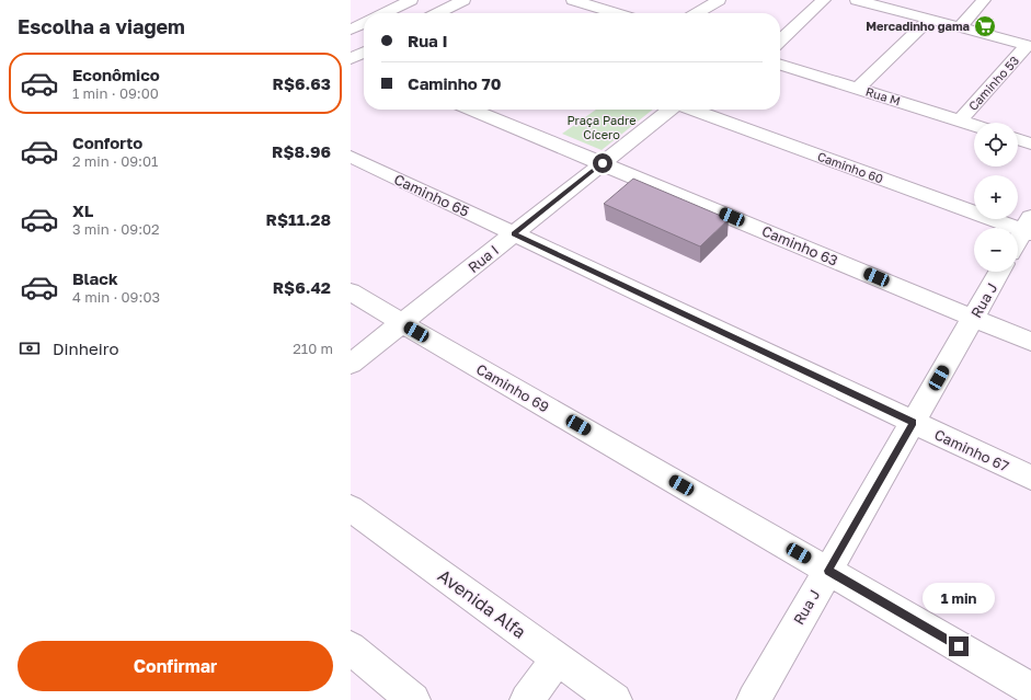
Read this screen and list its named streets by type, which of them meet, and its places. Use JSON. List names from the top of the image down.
{
  "streets": {
    "street": [
      "Caminho 53",
      "Rua M",
      "Caminho 60",
      "Caminho 65",
      "Caminho 63",
      "Rua I",
      "Rua J",
      "Caminho 69",
      "Caminho 67",
      "Avenida Alfa"
    ]
  },
  "crossings": [
    ["Caminho 53", "Rua M"],
    ["Caminho 65", "Rua I"],
    ["Caminho 65", "Rua J"],
    ["Caminho 65", "Caminho 67"],
    ["Caminho 63", "Rua I"],
    ["Caminho 63", "Rua J"],
    ["Rua I", "Caminho 69"],
    ["Rua J", "Caminho 69"],
    ["Rua J", "Caminho 67"]
  ],
  "parks": ["Praça Padre Cícero"],
  "places": {
    "supermarket": ["Mercadinho gama"]
  },
  "page": {
    "heading": "Escolha a viagem",
    "banner": ["Rua I", "Caminho 70"],
    "list": [
      {
        "name": "Econômico",
        "note": "1 min · 09:00",
        "value": "R$6.63"
      },
      {
        "name": "Conforto",
        "note": "2 min · 09:01",
        "value": "R$8.96"
      },
      {
        "name": "XL",
        "note": "3 min · 09:02",
        "value": "R$11.28"
      },
      {
        "name": "Black",
        "note": "4 min · 09:03",
        "value": "R$6.42"
      }
    ],
    "map_buttons": ["+", "−"],
    "pay": ["Dinheiro", "210 m"],
    "bubble": "1 min",
    "buttons": "Confirmar"
  }
}
